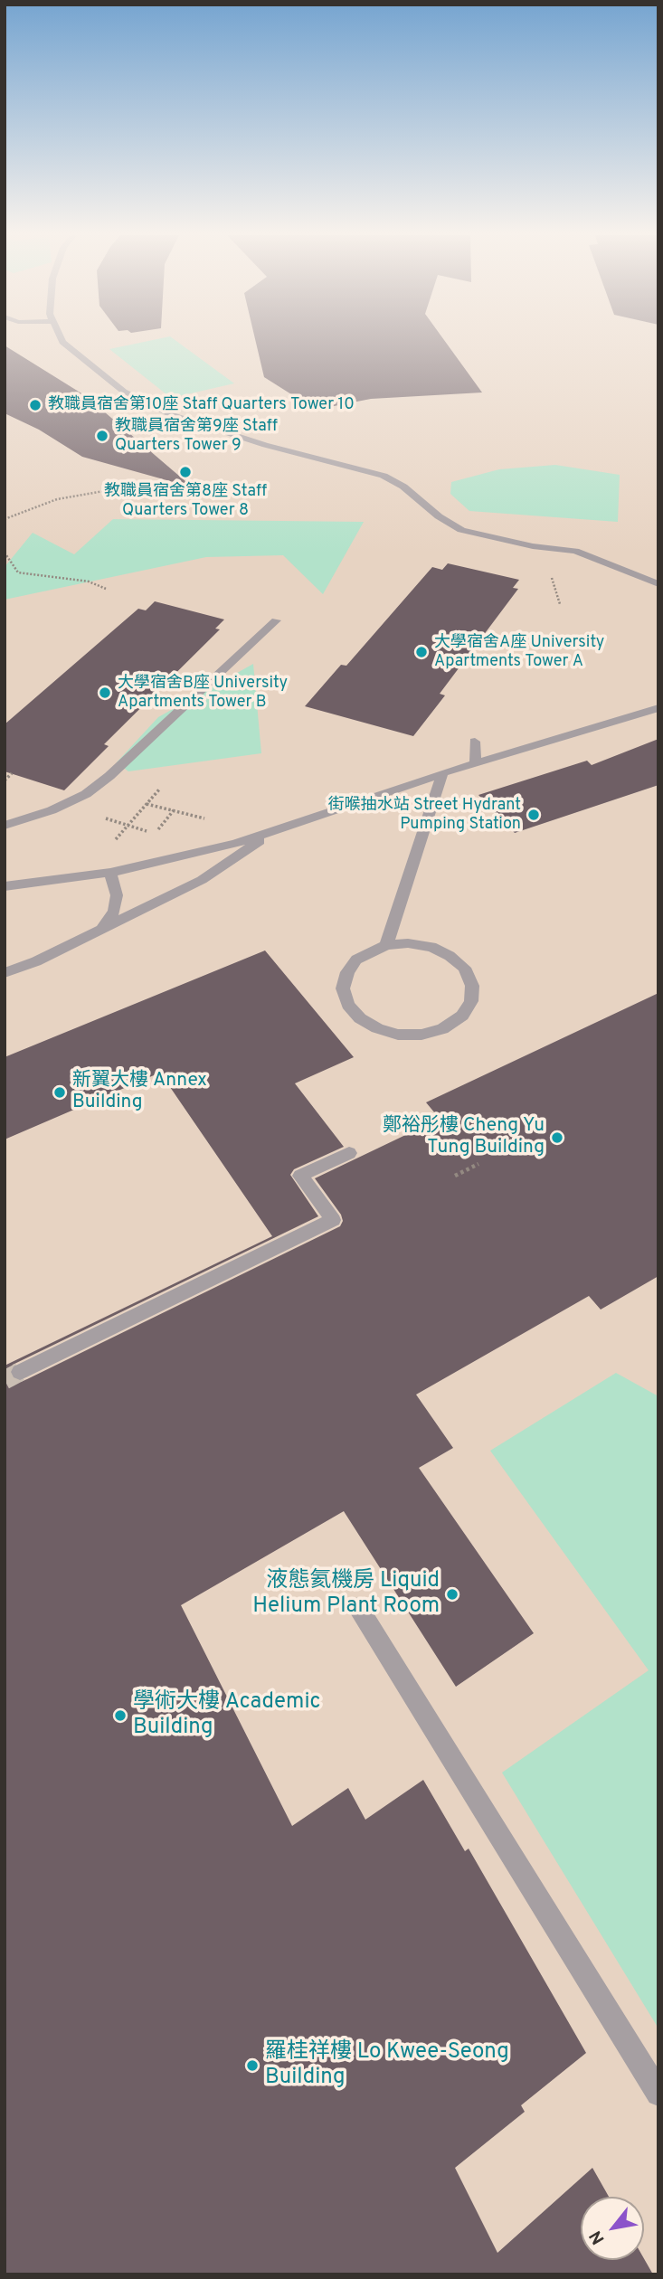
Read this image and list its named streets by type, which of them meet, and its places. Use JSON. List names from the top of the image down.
{
  "places": [
    "教職員宿舍第10座 Staff Quarters Tower 10",
    "教職員宿舍第9座 Staff Quarters Tower 9",
    "教職員宿舍第8座 Staff Quarters Tower 8",
    "大學宿舍A座 University Apartments Tower A",
    "大學宿舍B座 University Apartments Tower B",
    "街喉抽水站 Street Hydrant Pumping Station",
    "新翼大樓 Annex Building",
    "鄭裕彤樓 Cheng Yu Tung Building",
    "液態氦機房 Liquid Helium Plant Room",
    "學術大樓 Academic Building",
    "羅桂祥樓 Lo Kwee-Seong Building"
  ],
  "north": "bottom left"
}
